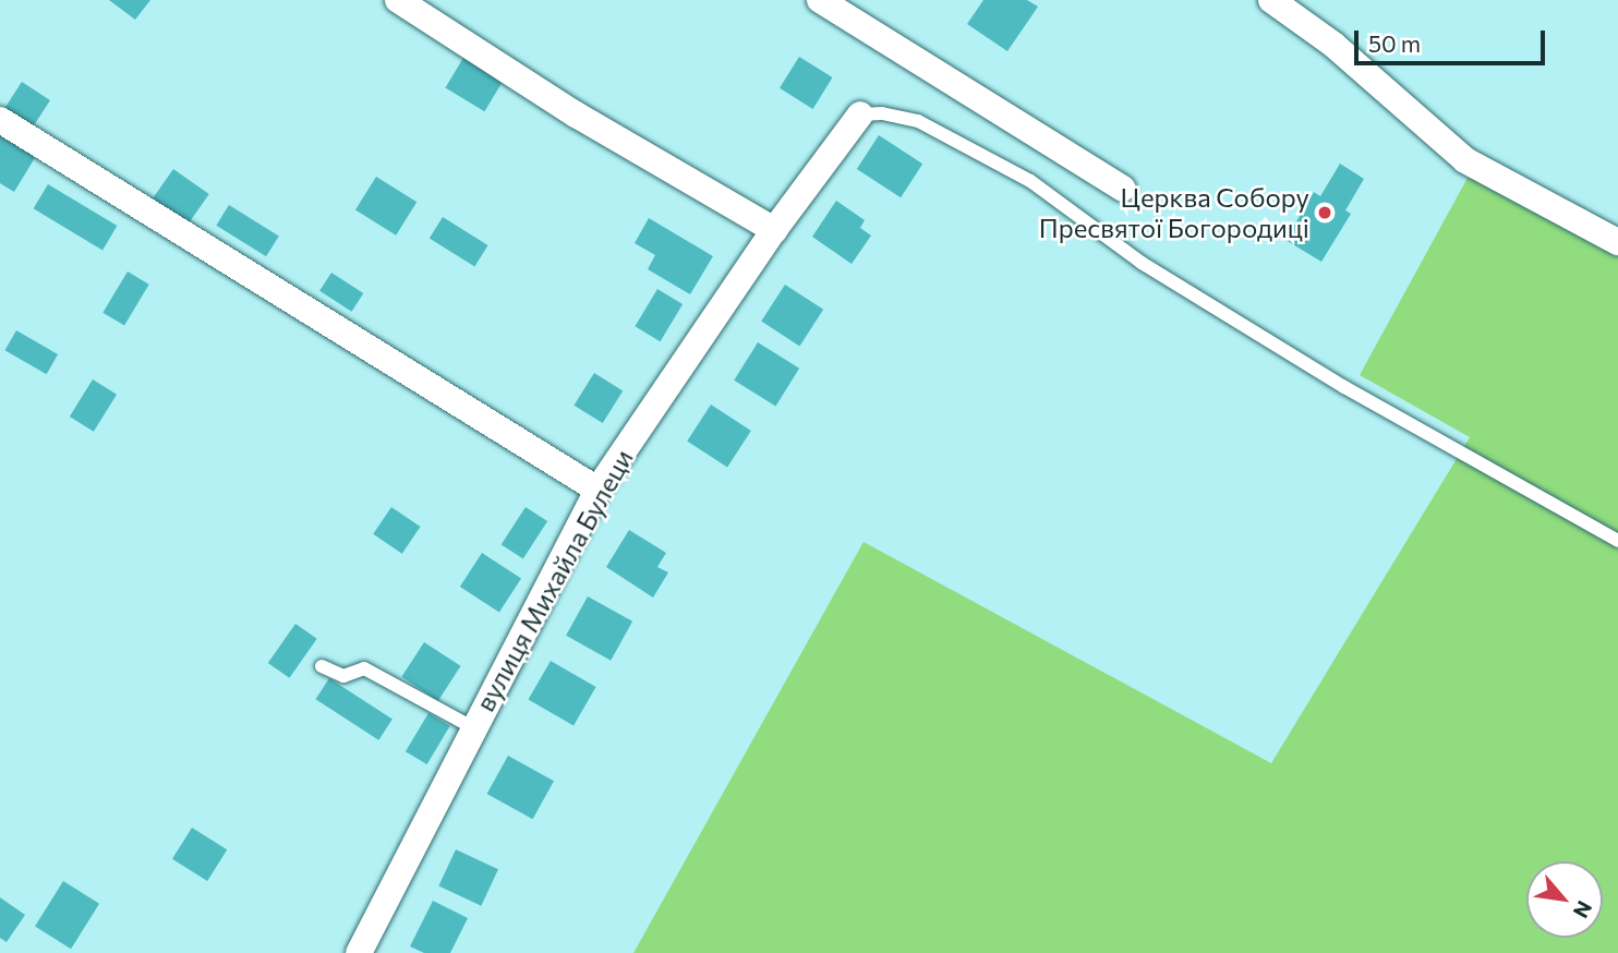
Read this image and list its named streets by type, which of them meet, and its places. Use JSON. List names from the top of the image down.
{
  "streets": {
    "street": ["вулиця Михайла Булеци"]
  },
  "places": ["Церква Собору Пресвятої Богородиці"],
  "scale_bar": "50 m",
  "north": "bottom right"
}
